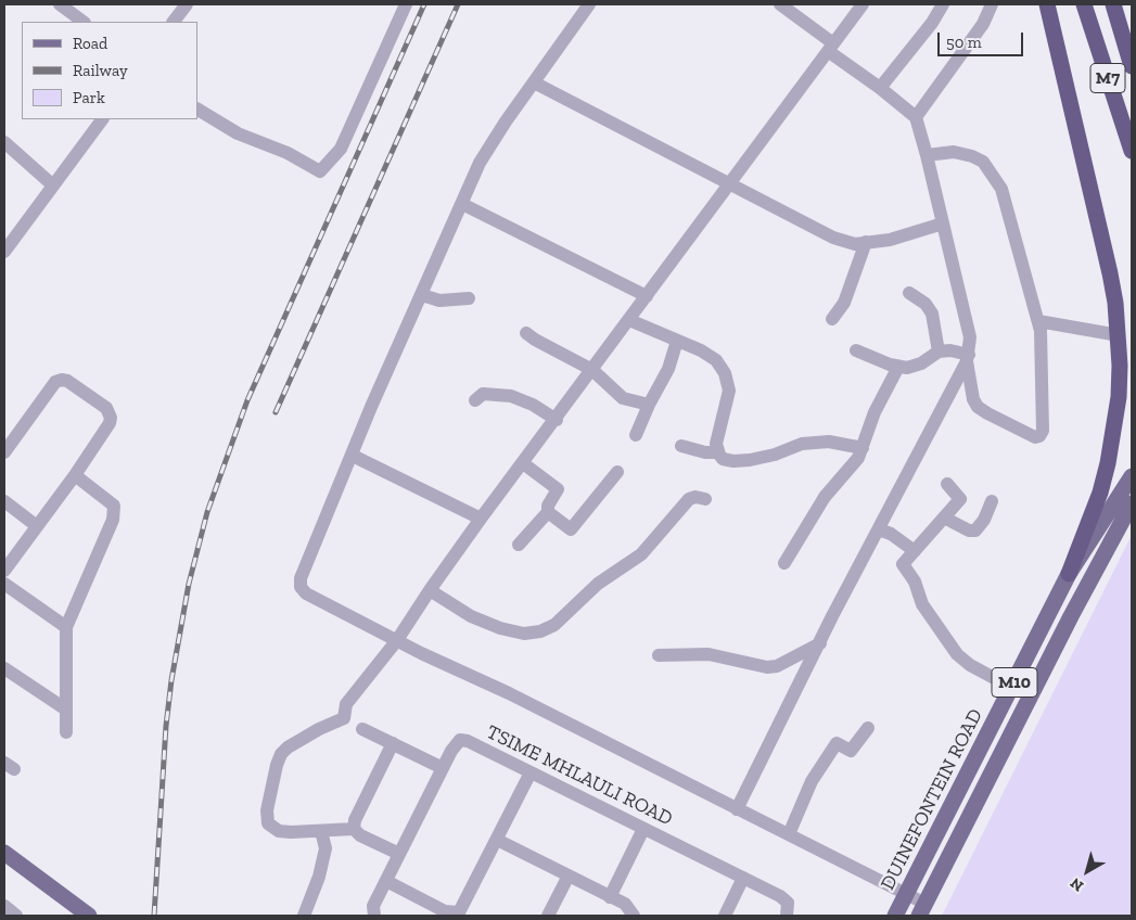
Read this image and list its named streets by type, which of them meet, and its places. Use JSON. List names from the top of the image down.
{
  "streets": {
    "highway": ["M7"],
    "main road": ["M10", "DUINEFONTEIN ROAD"],
    "street": ["TSIME MHLAULI ROAD"]
  },
  "legend": ["Road", "Railway", "Park"],
  "scale_bar": "50 m",
  "north": "bottom left"
}
